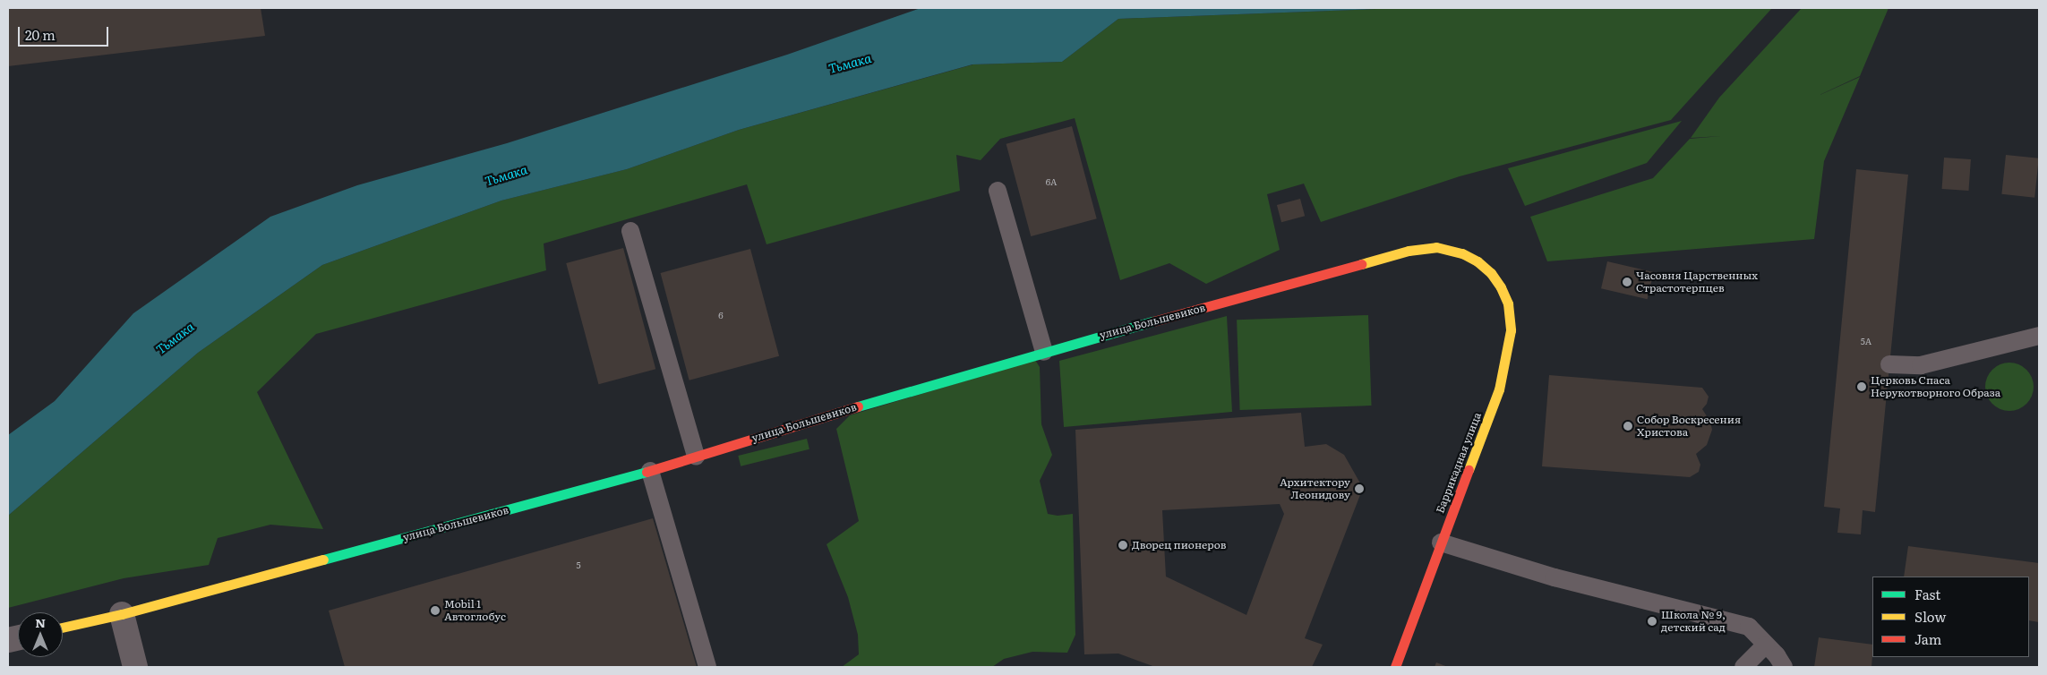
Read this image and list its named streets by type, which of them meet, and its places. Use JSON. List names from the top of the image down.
{
  "streets": {
    "street": ["улица Большевиков", "Баррикадная улица"]
  },
  "crossings": [
    ["улица Большевиков", "Баррикадная улица"]
  ],
  "water": ["Тьмака"],
  "places": [
    "Часовня Царственных Страстотерпцев",
    "Церковь Спаса Нерукотворного Образа",
    "Собор Воскресения Христова",
    "Архитектору Леонидову",
    "Дворец пионеров",
    "Mobil 1 Автоглобус",
    "Школа № 9, детский сад"
  ],
  "house_numbers": [
    "6А",
    "6",
    "5А",
    "5"
  ],
  "legend": ["Fast", "Slow", "Jam"],
  "scale_bar": "20 m",
  "north": "top"
}
